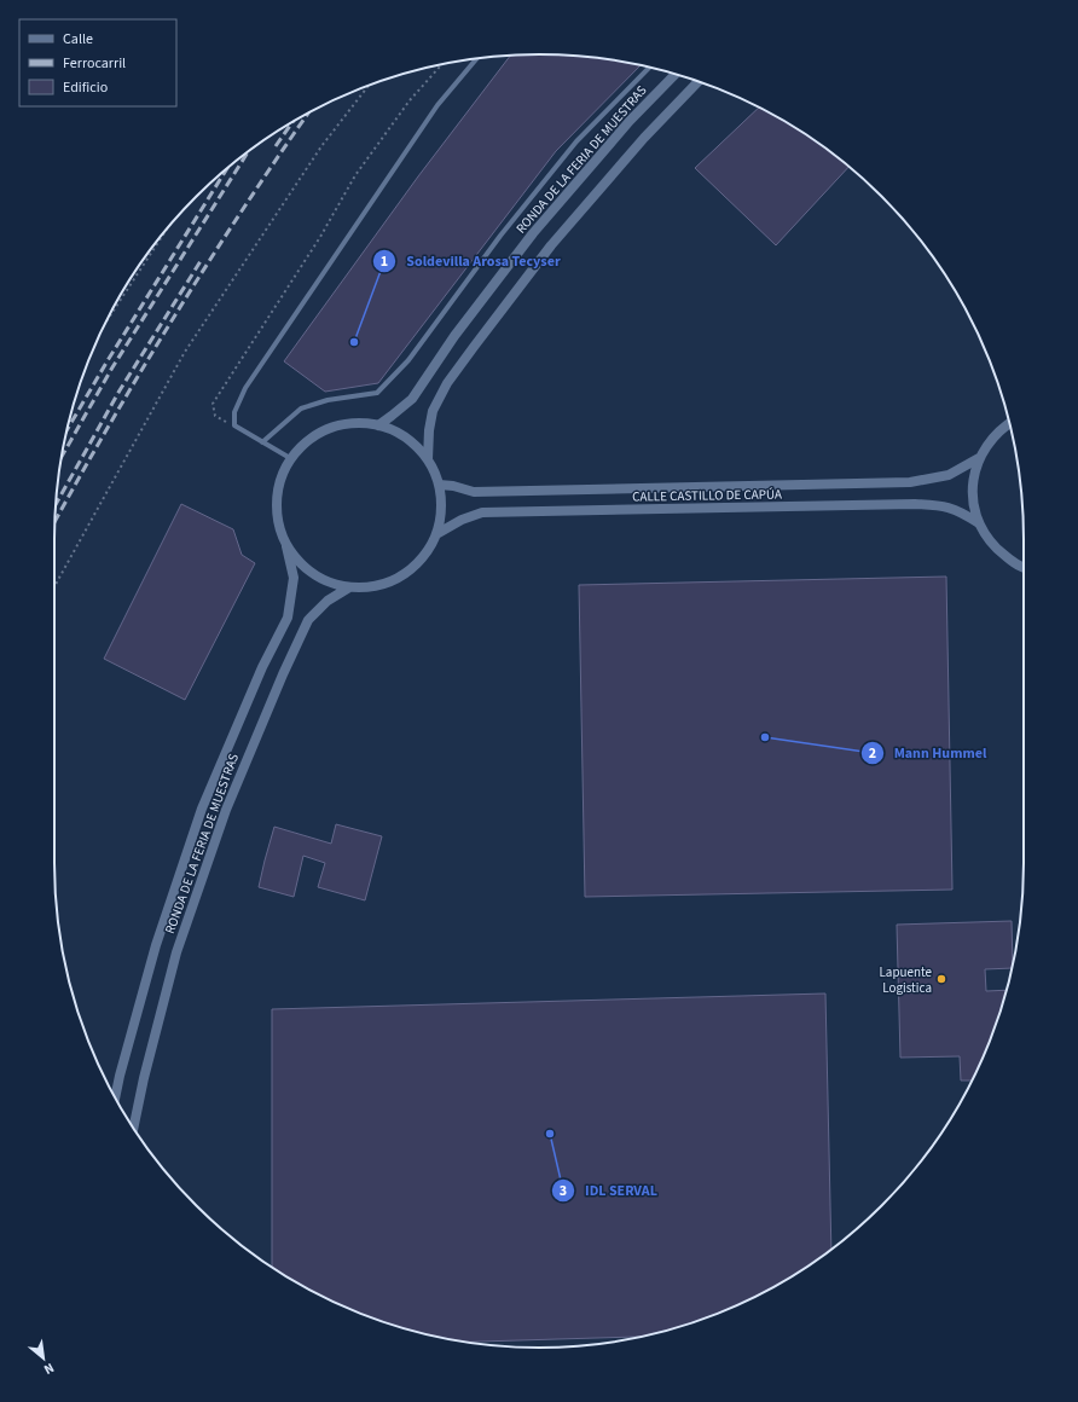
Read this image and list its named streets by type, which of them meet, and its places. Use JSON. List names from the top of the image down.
{
  "streets": {
    "street": ["RONDA DE LA FERIA DE MUESTRAS", "CALLE CASTILLO DE CAPÚA"]
  },
  "crossings": [
    ["RONDA DE LA FERIA DE MUESTRAS", "CALLE CASTILLO DE CAPÚA"]
  ],
  "places": [
    "Soldevilla Arosa Tecyser",
    "Mann Hummel",
    "Lapuente Logistica",
    "IDL SERVAL"
  ],
  "legend": ["Calle", "Ferrocarril", "Edificio"],
  "north": "bottom right"
}
